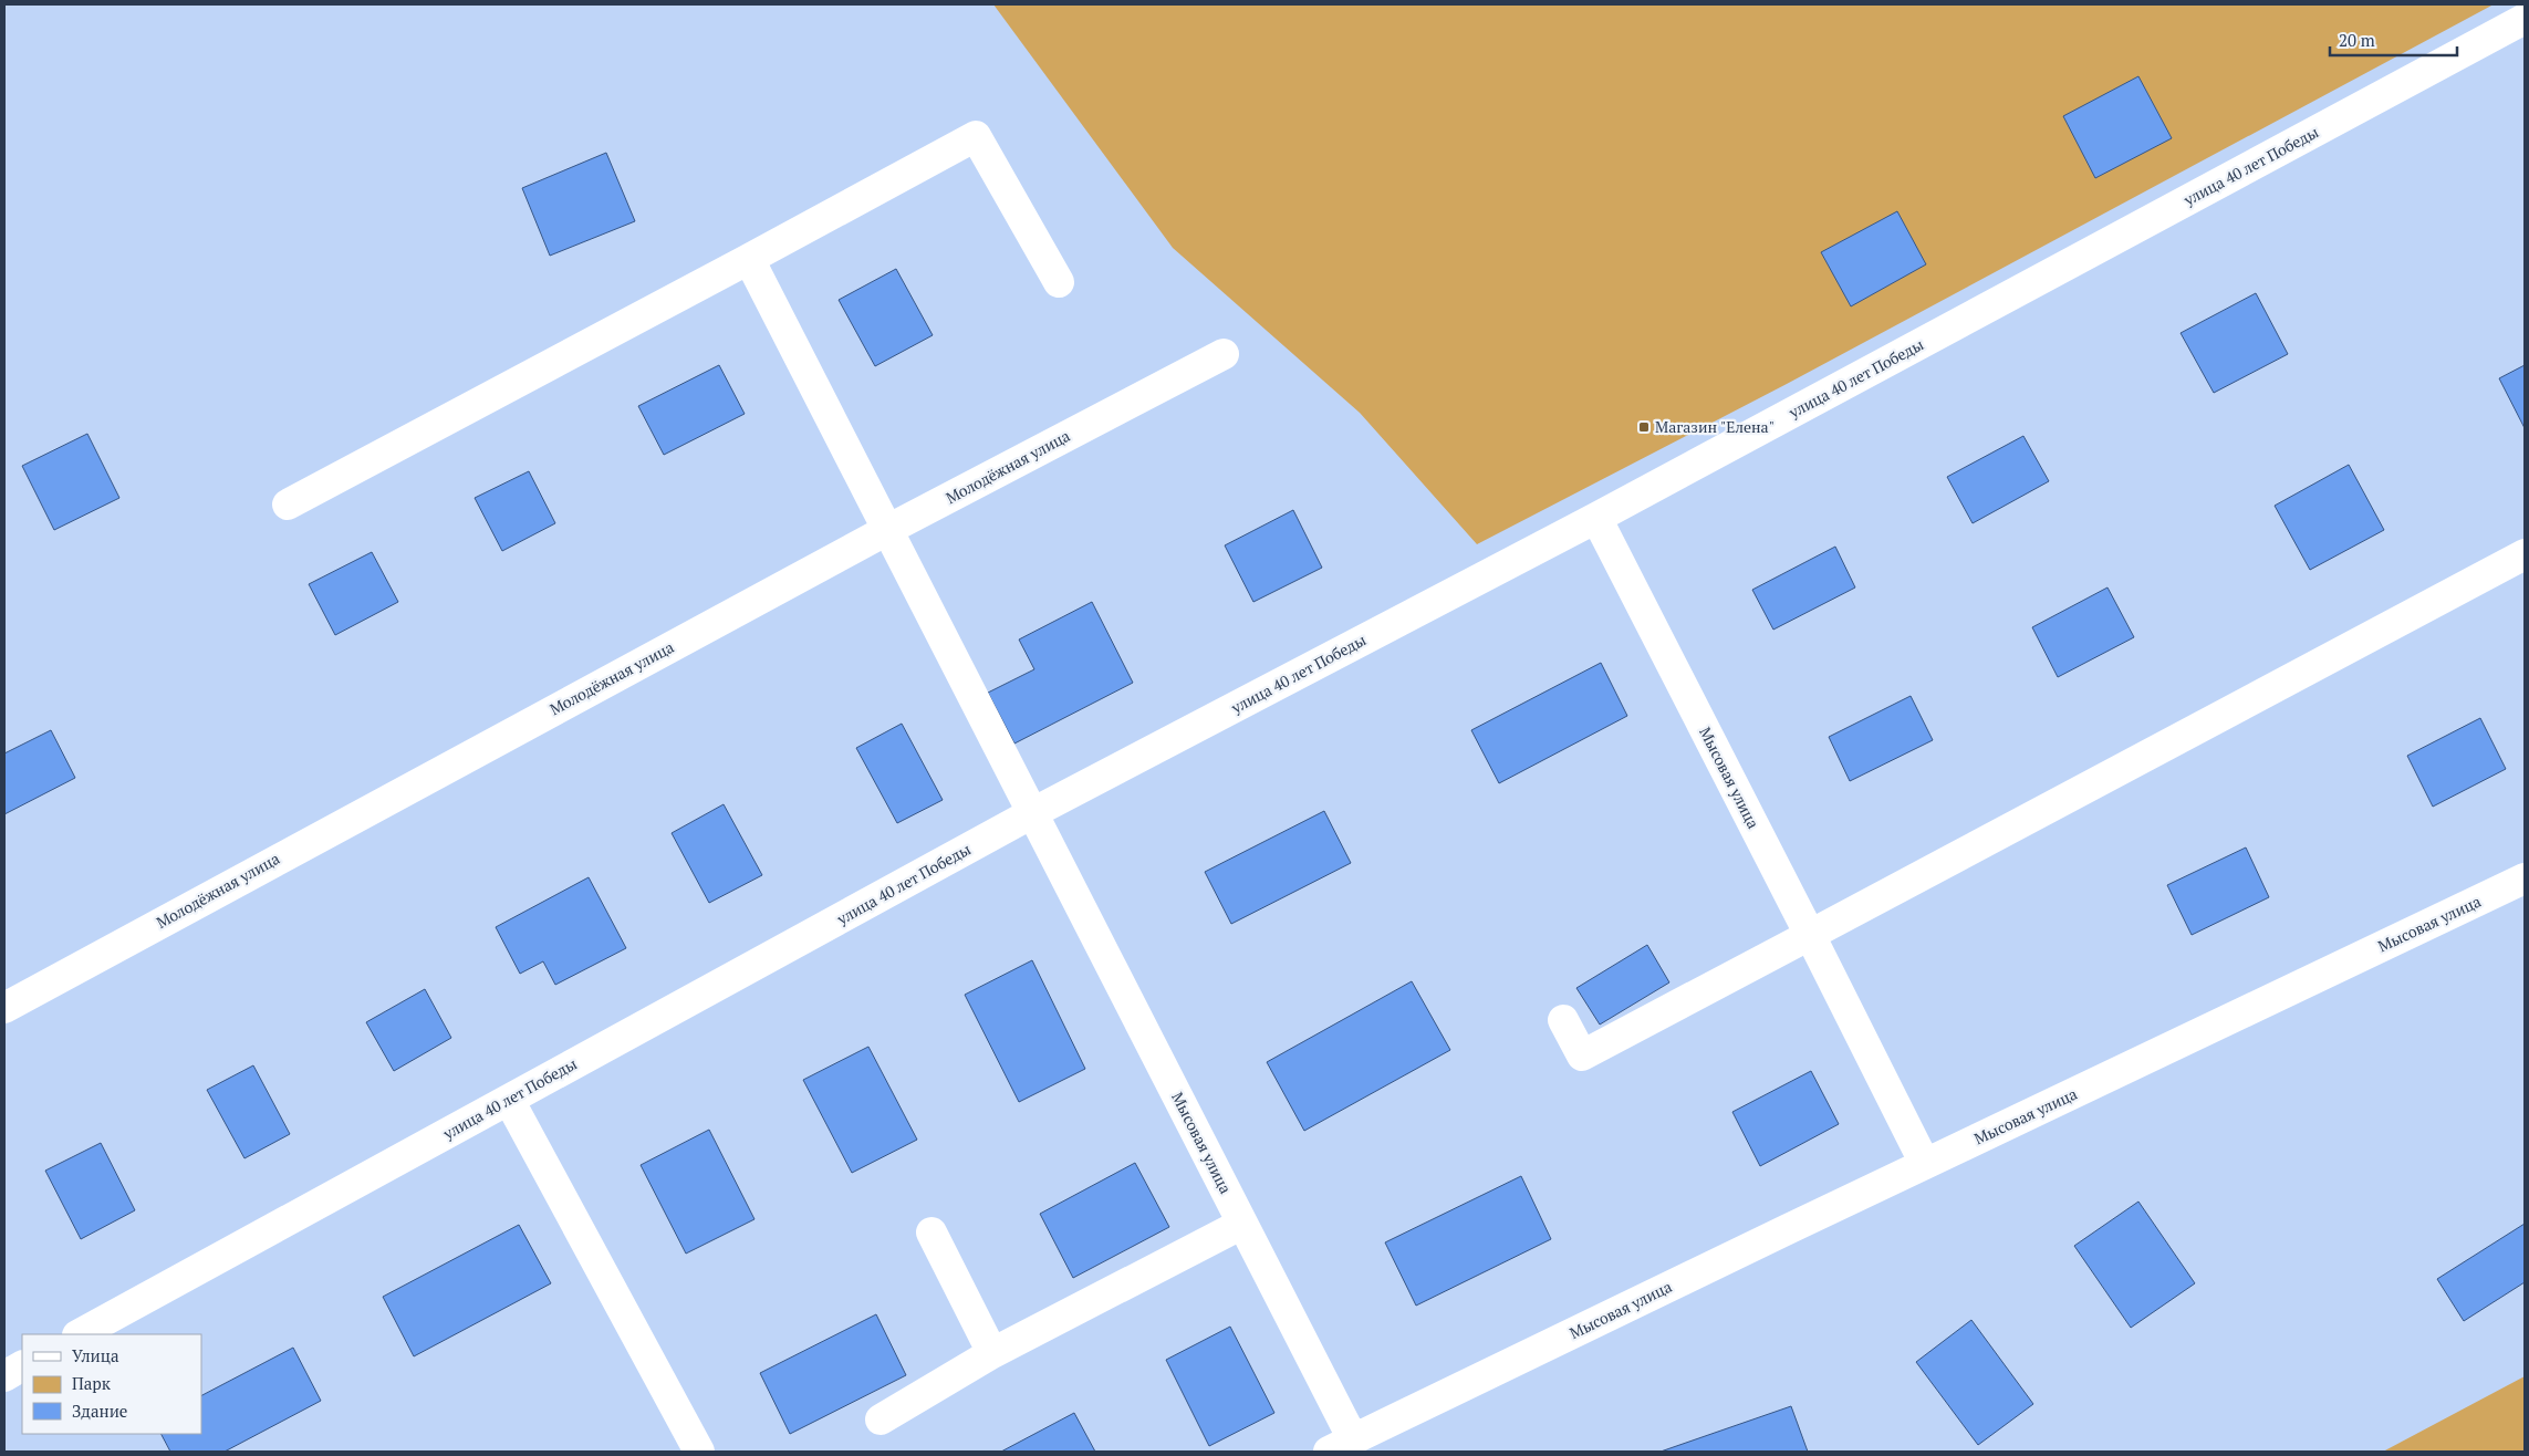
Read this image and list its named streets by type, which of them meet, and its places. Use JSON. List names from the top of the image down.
{
  "streets": {
    "street": ["улица 40 лет Победы", "Молодёжная улица", "Мысовая улица"]
  },
  "crossings": [
    ["улица 40 лет Победы", "Мысовая улица"],
    ["Молодёжная улица", "Мысовая улица"]
  ],
  "places": {
    "transit": ["Магазин \"Елена\""]
  },
  "legend": ["Улица", "Парк", "Здание"],
  "scale_bar": "20 m"
}
